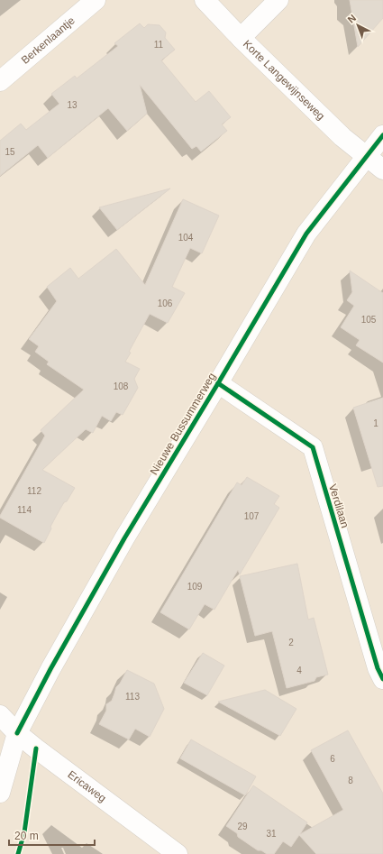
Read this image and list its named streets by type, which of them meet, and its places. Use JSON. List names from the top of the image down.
{
  "streets": {
    "street": [
      "Berkenlaantje",
      "Korte Langewijnseweg",
      "Nieuwe Bussummerweg",
      "Verdilaan",
      "Ericaweg"
    ]
  },
  "crossings": [
    ["Korte Langewijnseweg", "Nieuwe Bussummerweg"],
    ["Nieuwe Bussummerweg", "Verdilaan"],
    ["Nieuwe Bussummerweg", "Ericaweg"]
  ],
  "house_numbers": [
    "11",
    "13",
    "15",
    "104",
    "106",
    "105",
    "108",
    "1",
    "112",
    "114",
    "107",
    "109",
    "2",
    "4",
    "113",
    "6",
    "8",
    "29",
    "31"
  ],
  "scale_bar": "20 m",
  "north": "top left"
}
